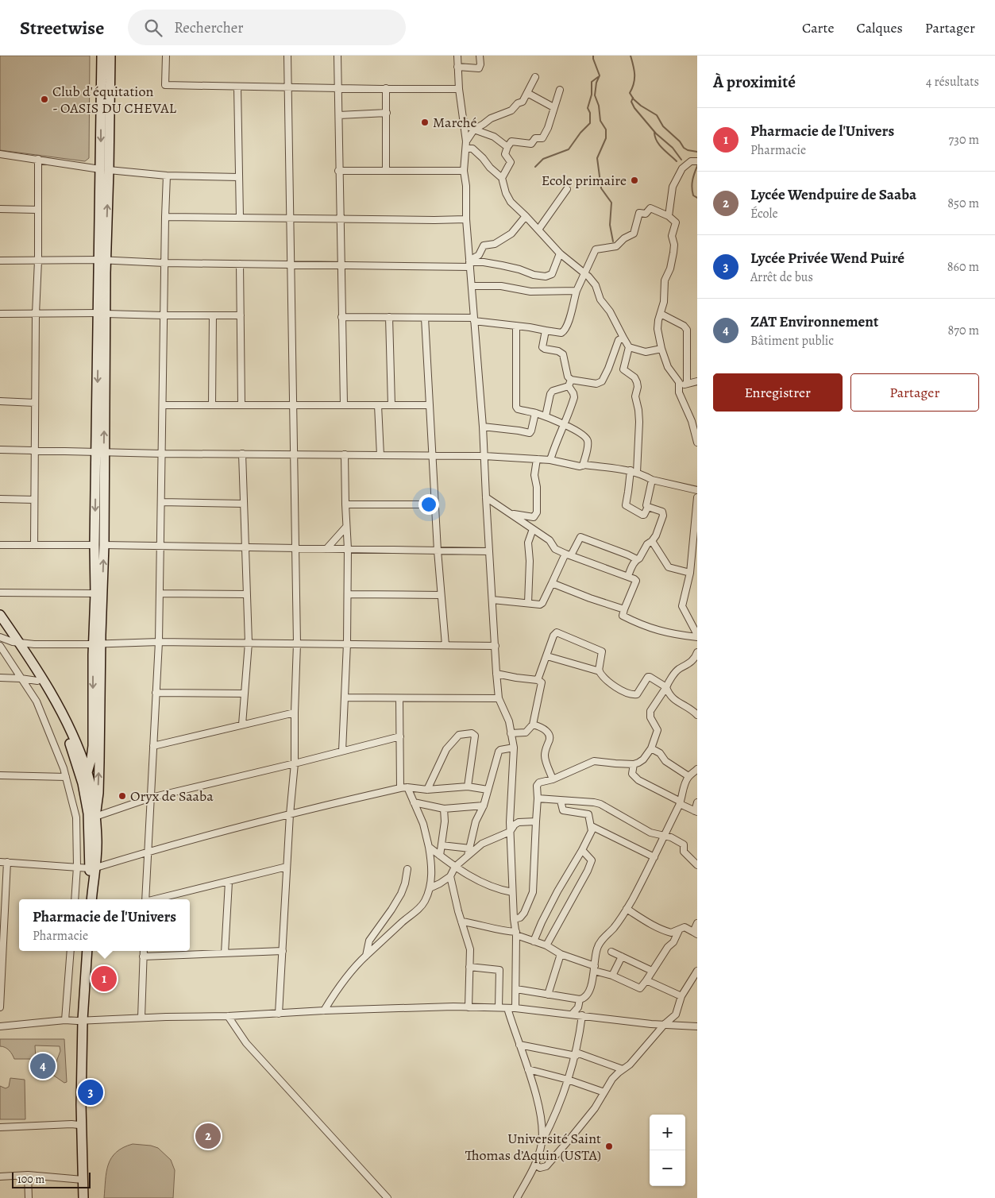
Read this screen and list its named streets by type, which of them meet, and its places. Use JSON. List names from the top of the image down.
{
  "places": [
    "Club d'équitation - OASIS DU CHEVAL",
    "Marché",
    "Ecole primaire",
    "Oryx de Saaba",
    "Université Saint Thomas d’Aquin (USTA)"
  ],
  "scale_bar": "100 m",
  "page": {
    "header": "Streetwise",
    "search": "Rechercher",
    "nav": ["Carte", "Calques", "Partager"],
    "heading": ["À proximité", "4 résultats"],
    "list": [
      {
        "mark": "1",
        "name": "Pharmacie de l'Univers",
        "note": "Pharmacie",
        "value": "730 m"
      },
      {
        "mark": "2",
        "name": "Lycée Wendpuire de Saaba",
        "note": "École",
        "value": "850 m"
      },
      {
        "mark": "3",
        "name": "Lycée Privée Wend Puiré",
        "note": "Arrêt de bus",
        "value": "860 m"
      },
      {
        "mark": "4",
        "name": "ZAT Environnement",
        "note": "Bâtiment public",
        "value": "870 m"
      }
    ],
    "buttons": ["Enregistrer", "Partager"],
    "popup": ["Pharmacie de l'Univers", "Pharmacie"],
    "pins": [
      "1",
      "4",
      "3",
      "2"
    ],
    "map_buttons": ["+", "−"],
    "scale": "100 m"
  }
}
